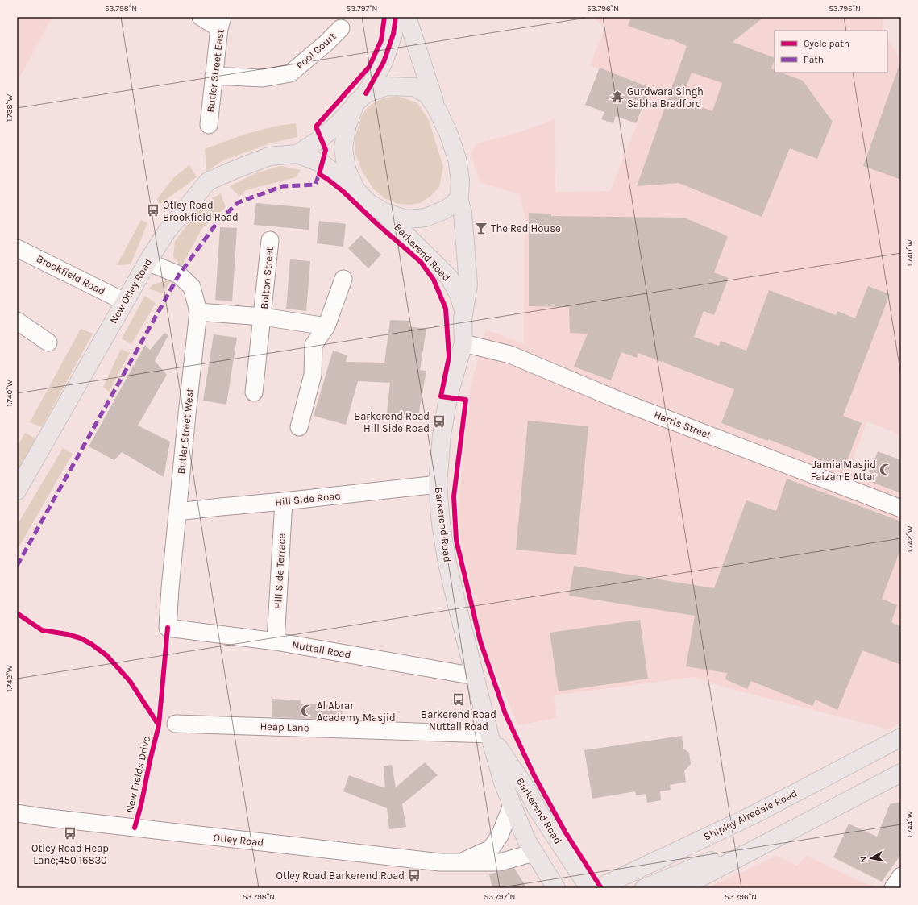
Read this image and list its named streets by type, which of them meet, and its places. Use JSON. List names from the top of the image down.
{
  "streets": {
    "main road": ["Barkerend Road", "New Otley Road", "Shipley Airedale Road"],
    "street": [
      "Pool Court",
      "Butler Street East",
      "Brookfield Road",
      "Bolton Street",
      "Harris Street",
      "Butler Street West",
      "Hill Side Road",
      "Hill Side Terrace",
      "Nuttall Road",
      "Heap Lane",
      "Otley Road"
    ],
    "cycle path": ["New Fields Drive"]
  },
  "crossings": [
    ["Pool Court", "Butler Street East"],
    ["Barkerend Road", "Harris Street"],
    ["Barkerend Road", "Hill Side Road"],
    ["Barkerend Road", "Nuttall Road"],
    ["Barkerend Road", "Heap Lane"],
    ["Barkerend Road", "Otley Road"],
    ["Brookfield Road", "New Otley Road"],
    ["Bolton Street", "Butler Street West"],
    ["New Otley Road", "Butler Street West"],
    ["Butler Street West", "Hill Side Road"],
    ["Butler Street West", "Nuttall Road"],
    ["Hill Side Road", "Hill Side Terrace"],
    ["Hill Side Terrace", "Nuttall Road"]
  ],
  "places": {
    "temple": ["Gurdwara Singh Sabha Bradford"],
    "bus stop": [
      "Otley Road Brookfield Road",
      "Barkerend Road Hill Side Road",
      "Barkerend Road Nuttall Road",
      "Otley Road Heap Lane;450 16830",
      "Otley Road Barkerend Road"
    ],
    "bar": ["The Red House"],
    "mosque": ["Jamia Masjid Faizan E Attar", "Al Abrar Academy Masjid"]
  },
  "legend": ["Cycle path", "Path"],
  "north": "left",
  "coordinates": [
    "53.798°N",
    "53.797°N",
    "53.796°N",
    "53.795°N",
    "1.738°W",
    "1.740°W",
    "1.742°W",
    "1.744°W"
  ]
}
